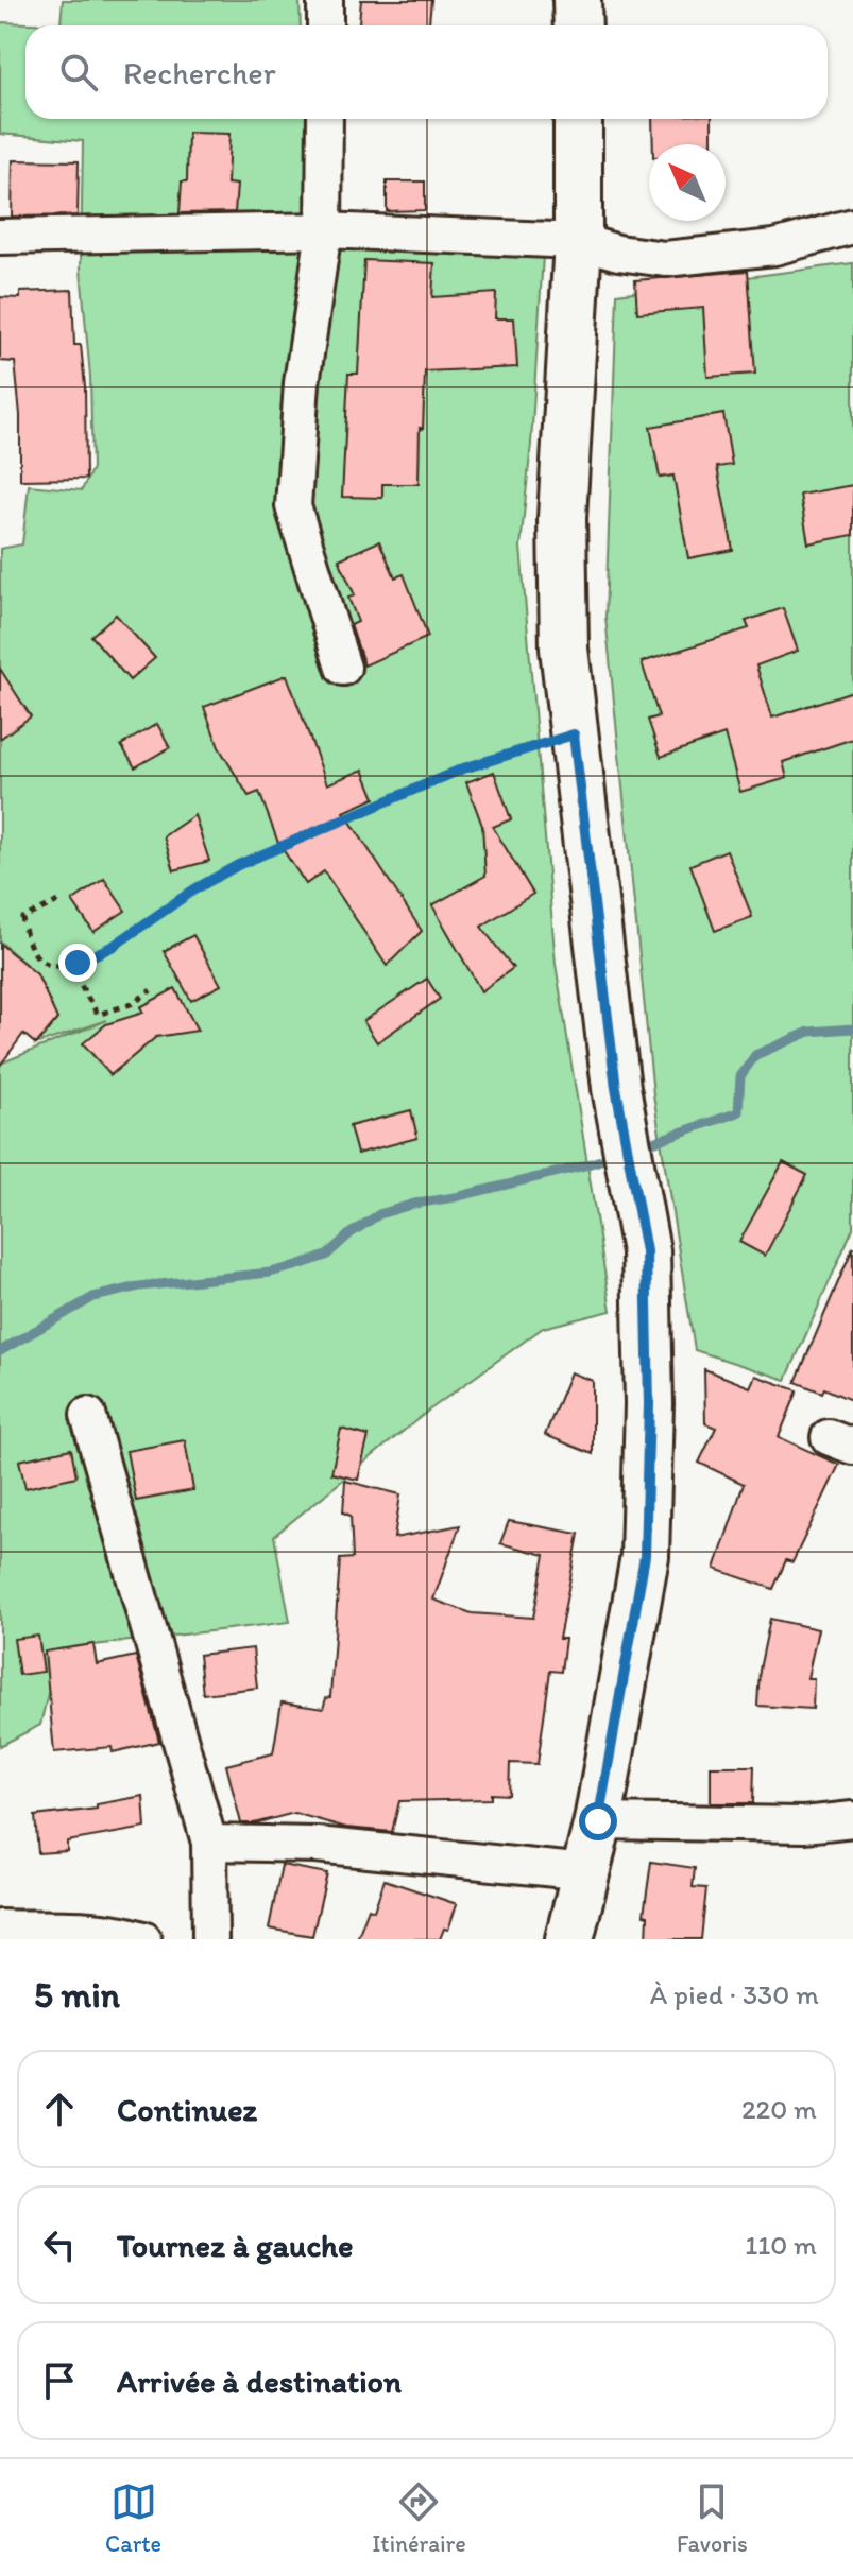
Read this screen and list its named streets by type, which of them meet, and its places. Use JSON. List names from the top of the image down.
{
  "north": "top left",
  "page": {
    "search": "Rechercher",
    "heading": ["5 min", "À pied · 330 m"],
    "list": [
      ["Continuez", "220 m"],
      ["Tournez à gauche", "110 m"],
      "Arrivée à destination"
    ],
    "nav": ["Carte", "Itinéraire", "Favoris"]
  }
}
